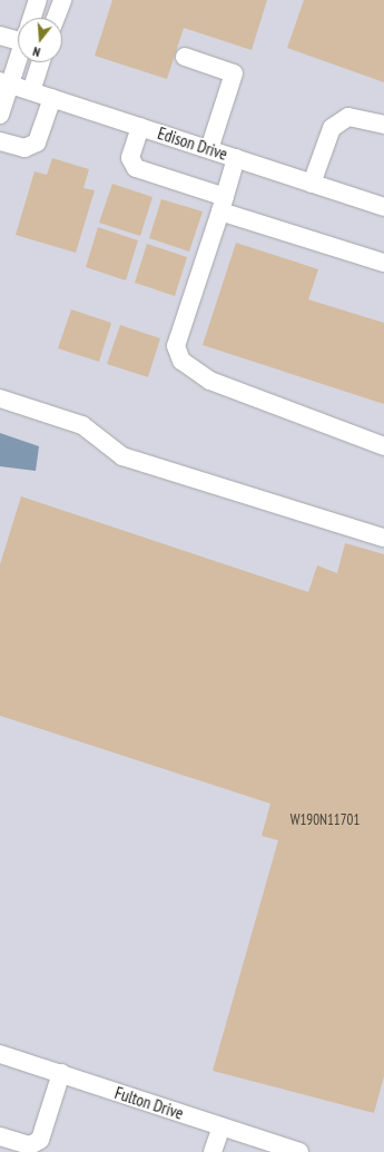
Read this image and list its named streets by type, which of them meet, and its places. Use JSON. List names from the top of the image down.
{
  "streets": {
    "street": ["Edison Drive", "Fulton Drive"]
  },
  "house_numbers": ["W190N11701"],
  "north": "bottom"
}
